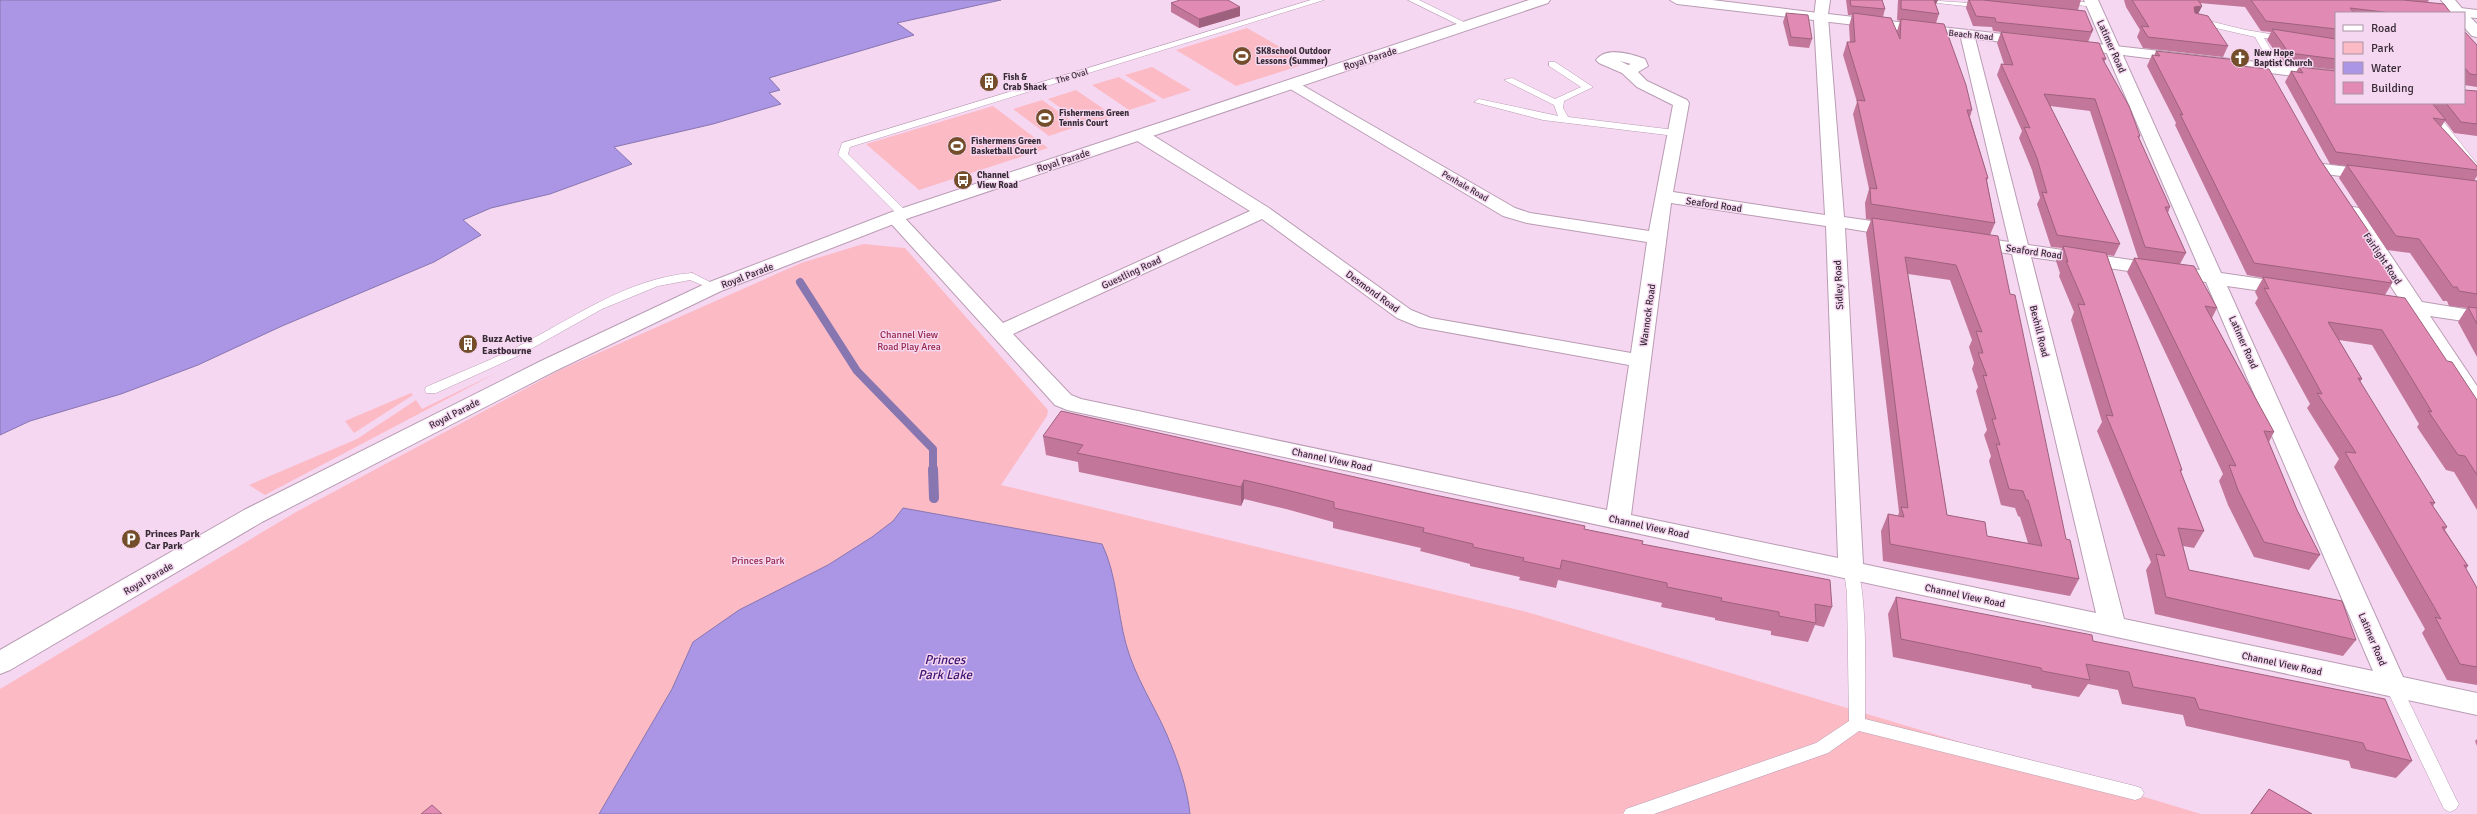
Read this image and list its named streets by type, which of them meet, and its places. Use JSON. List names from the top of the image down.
{
  "streets": {
    "street": [
      "Beach Road",
      "Latimer Road",
      "Royal Parade",
      "Penhale Road",
      "Seaford Road",
      "Fairlight Road",
      "Guestling Road",
      "Sidley Road",
      "Desmond Road",
      "Wannock Road",
      "Bexhill Road",
      "Channel View Road"
    ],
    "lane": ["The Oval"]
  },
  "crossings": [
    ["Beach Road", "Sidley Road"],
    ["Beach Road", "Bexhill Road"],
    ["Latimer Road", "Seaford Road"],
    ["Latimer Road", "Channel View Road"],
    ["Royal Parade", "The Oval"],
    ["Royal Parade", "Penhale Road"],
    ["Royal Parade", "Desmond Road"],
    ["Royal Parade", "Channel View Road"],
    ["The Oval", "Channel View Road"],
    ["Penhale Road", "Wannock Road"],
    ["Seaford Road", "Sidley Road"],
    ["Seaford Road", "Wannock Road"],
    ["Seaford Road", "Bexhill Road"],
    ["Guestling Road", "Desmond Road"],
    ["Guestling Road", "Channel View Road"],
    ["Sidley Road", "Channel View Road"],
    ["Desmond Road", "Wannock Road"],
    ["Wannock Road", "Channel View Road"],
    ["Bexhill Road", "Channel View Road"]
  ],
  "water": ["Princes Park Lake"],
  "parks": ["Channel View Road Play Area", "Princes Park"],
  "places": {
    "sports": ["SK8school Outdoor Lessons (Summer)", "Fishermens Green Tennis Court", "Fishermens Green Basketball Court"],
    "church": ["New Hope Baptist Church"],
    "building": ["Fish & Crab Shack", "Buzz Active Eastbourne"],
    "bus stop": ["Channel View Road"],
    "parking": ["Princes Park Car Park"]
  },
  "legend": [
    "Road",
    "Park",
    "Water",
    "Building"
  ]
}
